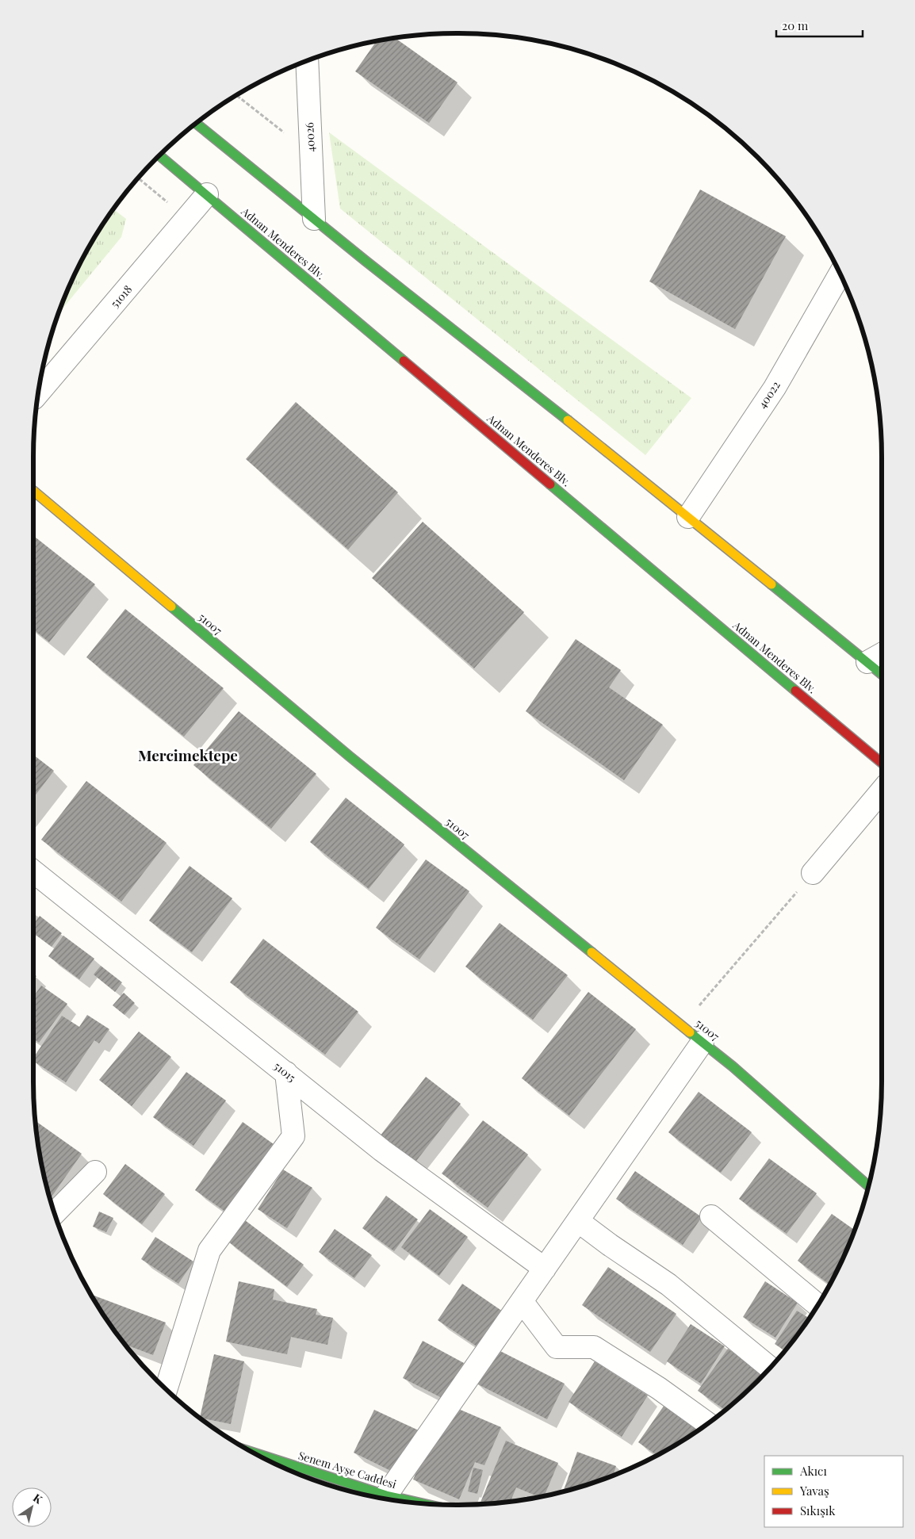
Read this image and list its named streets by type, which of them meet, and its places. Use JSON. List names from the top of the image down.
{
  "streets": {
    "main road": ["Adnan Menderes Blv.", "51007", "Senem Ayşe Caddesi"],
    "street": [
      "40026",
      "51018",
      "40022",
      "51015"
    ]
  },
  "crossings": [
    ["Adnan Menderes Blv.", "51018"]
  ],
  "districts": ["Mercimektepe"],
  "legend": ["Akıcı", "Yavaş", "Sıkışık"],
  "scale_bar": "20 m",
  "north": "top right"
}
